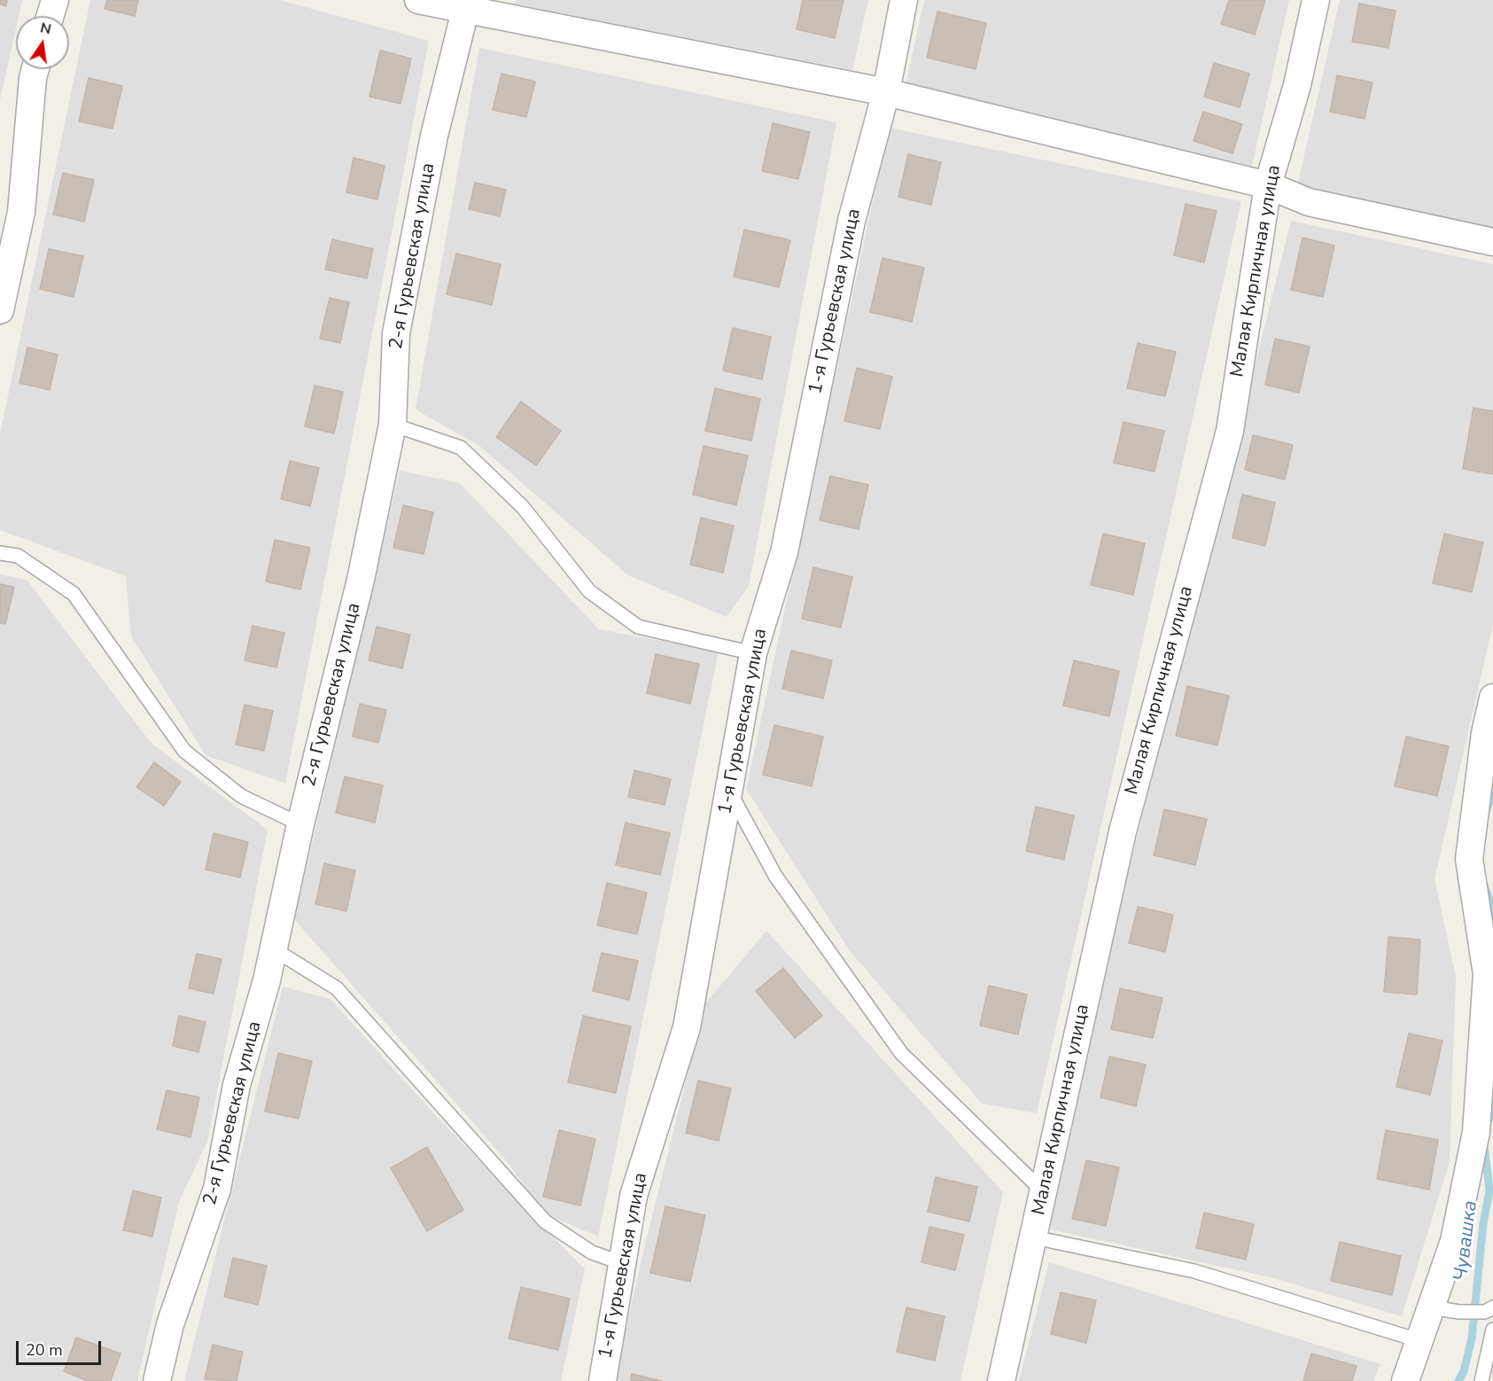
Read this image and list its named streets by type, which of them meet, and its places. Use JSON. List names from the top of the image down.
{
  "streets": {
    "street": ["2-я Гурьевская улица", "Малая Кирпичная улица", "1-я Гурьевская улица"]
  },
  "water": ["Чувашка"],
  "scale_bar": "20 m",
  "north": "top"
}
